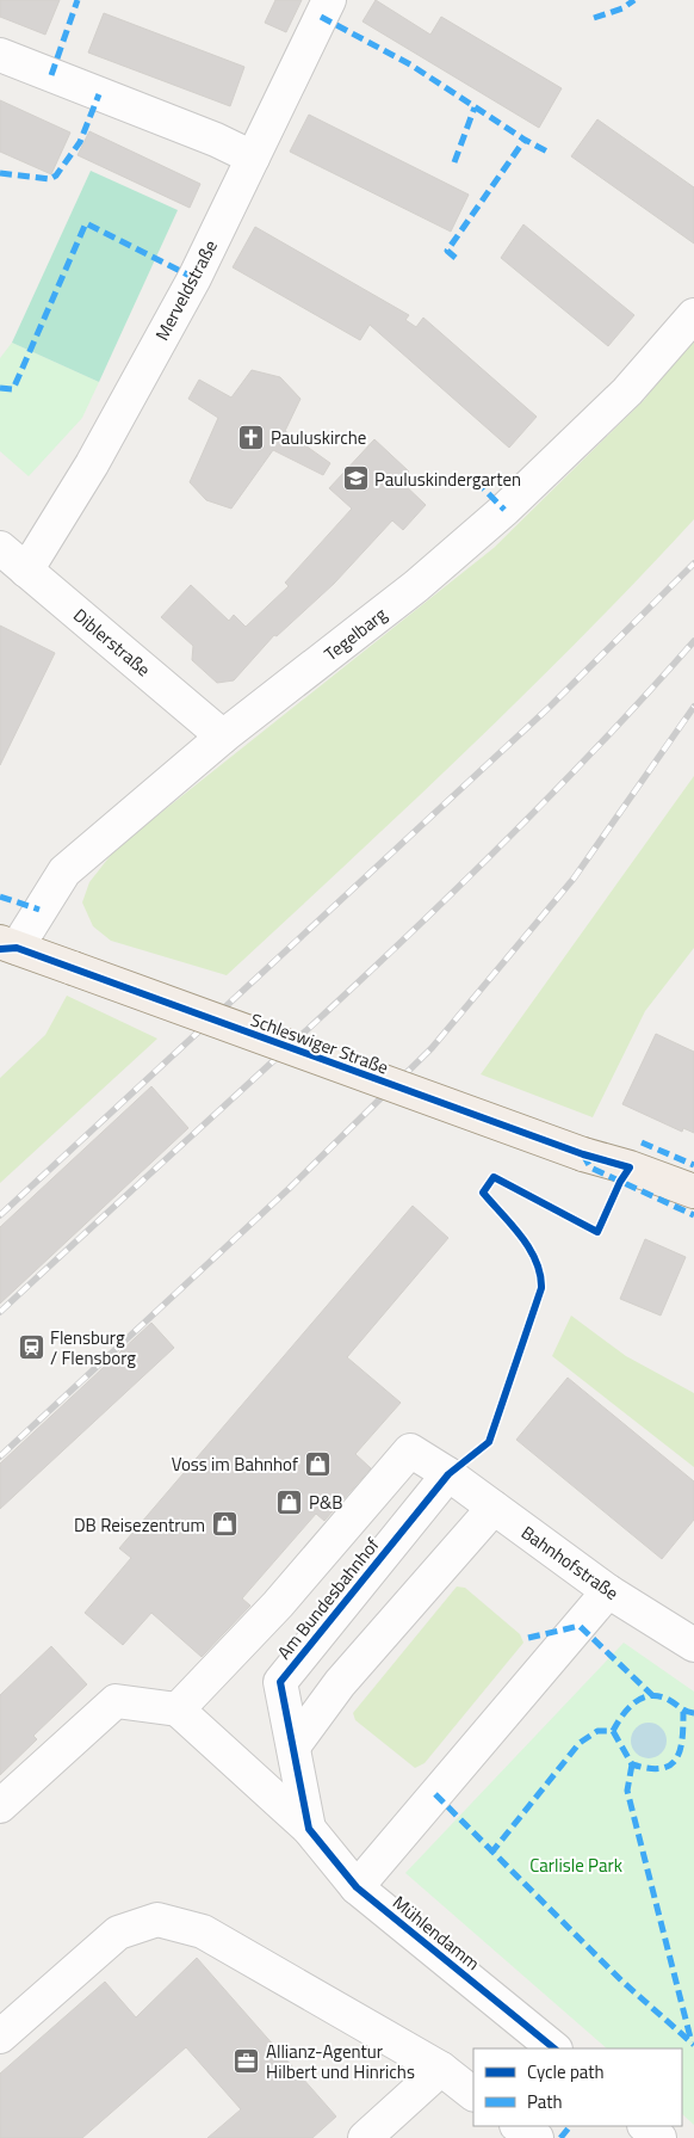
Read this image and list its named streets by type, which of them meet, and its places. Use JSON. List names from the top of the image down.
{
  "streets": {
    "main road": ["Schleswiger Straße"],
    "street": [
      "Merveldstraße",
      "Tegelbarg",
      "Diblerstraße",
      "Bahnhofstraße",
      "Am Bundesbahnhof",
      "Mühlendamm"
    ]
  },
  "crossings": [
    ["Merveldstraße", "Diblerstraße"],
    ["Tegelbarg", "Diblerstraße"],
    ["Tegelbarg", "Schleswiger Straße"],
    ["Bahnhofstraße", "Am Bundesbahnhof"],
    ["Bahnhofstraße", "Mühlendamm"],
    ["Am Bundesbahnhof", "Mühlendamm"]
  ],
  "parks": ["Carlisle Park"],
  "places": {
    "church": ["Pauluskirche"],
    "school or university": ["Pauluskindergarten"],
    "station": ["Flensburg / Flensborg"],
    "shop": ["Voss im Bahnhof", "P&B", "DB Reisezentrum"],
    "office": ["Allianz-Agentur Hilbert und Hinrichs"]
  },
  "legend": ["Cycle path", "Path"]
}
